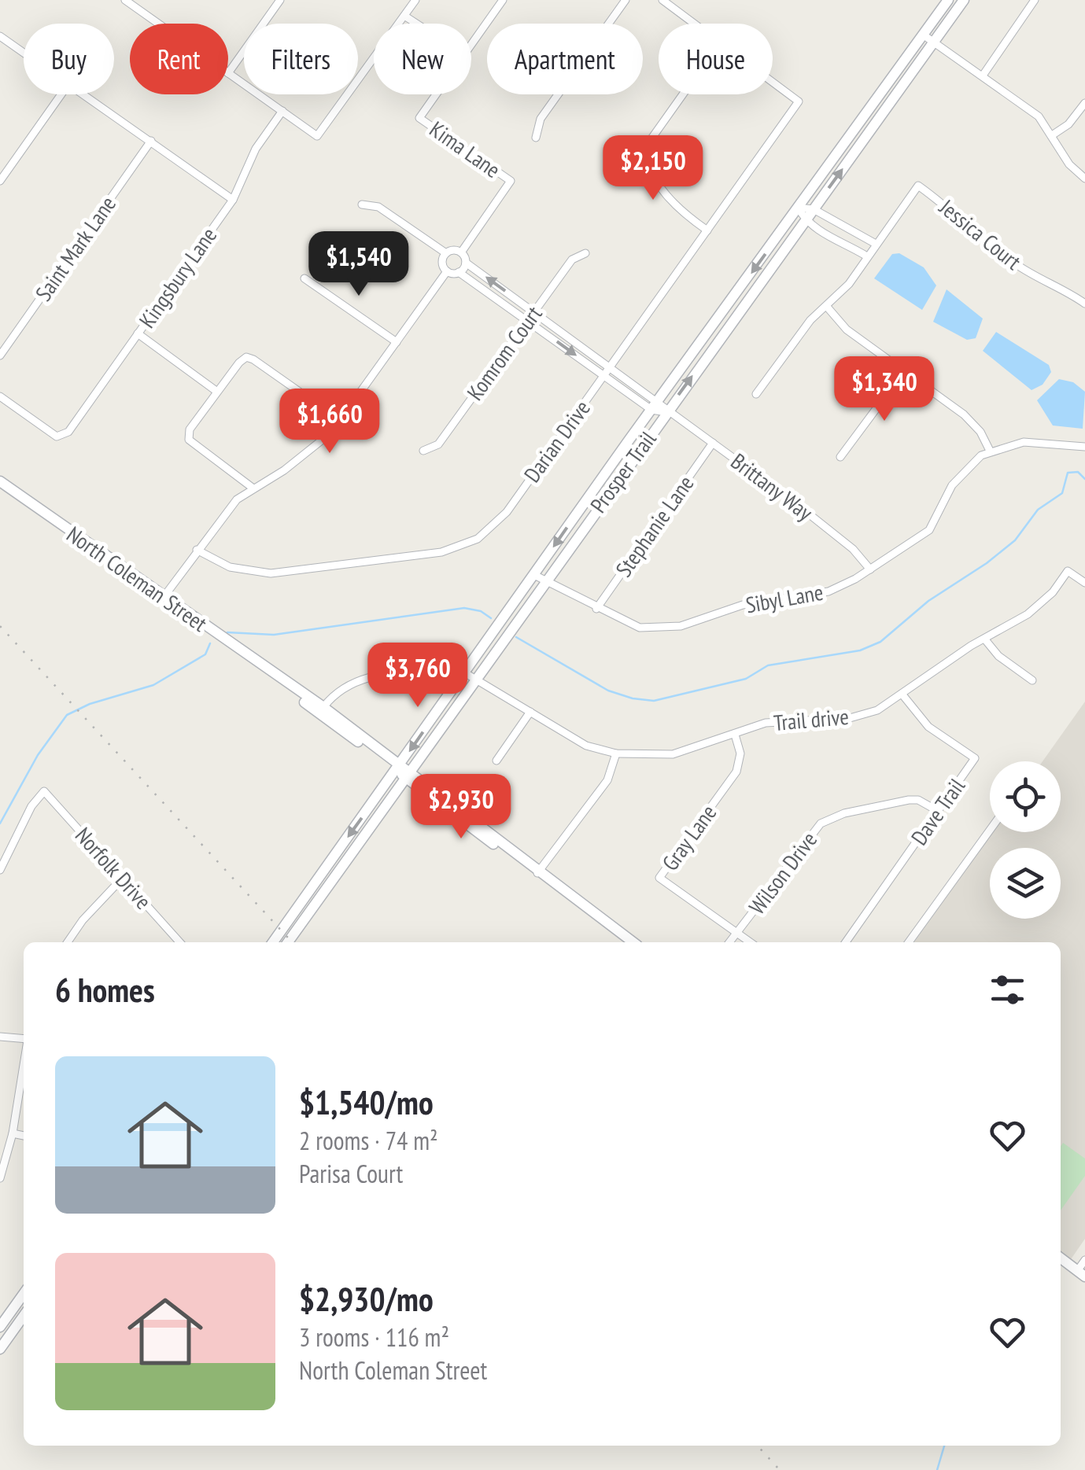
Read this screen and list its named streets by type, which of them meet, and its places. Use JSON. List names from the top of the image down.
{
  "streets": {
    "main road": ["Prosper Trail", "North Coleman Street"],
    "street": [
      "Kima Lane",
      "Jessica Court",
      "Saint Mark Lane",
      "Kingsbury Lane",
      "Komrom Court",
      "Darian Drive",
      "Brittany Way",
      "Stephanie Lane",
      "Sibyl Lane",
      "Trail drive",
      "Dave Trail",
      "Gray Lane",
      "Norfolk Drive",
      "Wilson Drive"
    ]
  },
  "crossings": [
    ["Kima Lane", "Brittany Way"],
    ["Komrom Court", "Brittany Way"],
    ["Darian Drive", "Brittany Way"],
    ["Prosper Trail", "Brittany Way"],
    ["Prosper Trail", "North Coleman Street"],
    ["Prosper Trail", "Sibyl Lane"],
    ["Prosper Trail", "Trail drive"],
    ["Brittany Way", "Stephanie Lane"],
    ["Brittany Way", "Sibyl Lane"],
    ["Stephanie Lane", "Sibyl Lane"],
    ["Trail drive", "Dave Trail"],
    ["Trail drive", "Gray Lane"],
    ["Dave Trail", "Wilson Drive"],
    ["Gray Lane", "Wilson Drive"]
  ],
  "page": {
    "chip": [
      "Buy",
      "Rent",
      "Filters",
      "New",
      "Apartment",
      "House"
    ],
    "price": [
      "$2,150",
      "$1,540",
      "$1,340",
      "$1,660",
      "$3,760",
      "$2,930"
    ],
    "heading": "6 homes",
    "list": [
      {
        "name": "$1,540/mo",
        "note": "2 rooms · 74 m² · Parisa Court"
      },
      {
        "name": "$2,930/mo",
        "note": "3 rooms · 116 m² · North Coleman Street"
      }
    ]
  }
}
